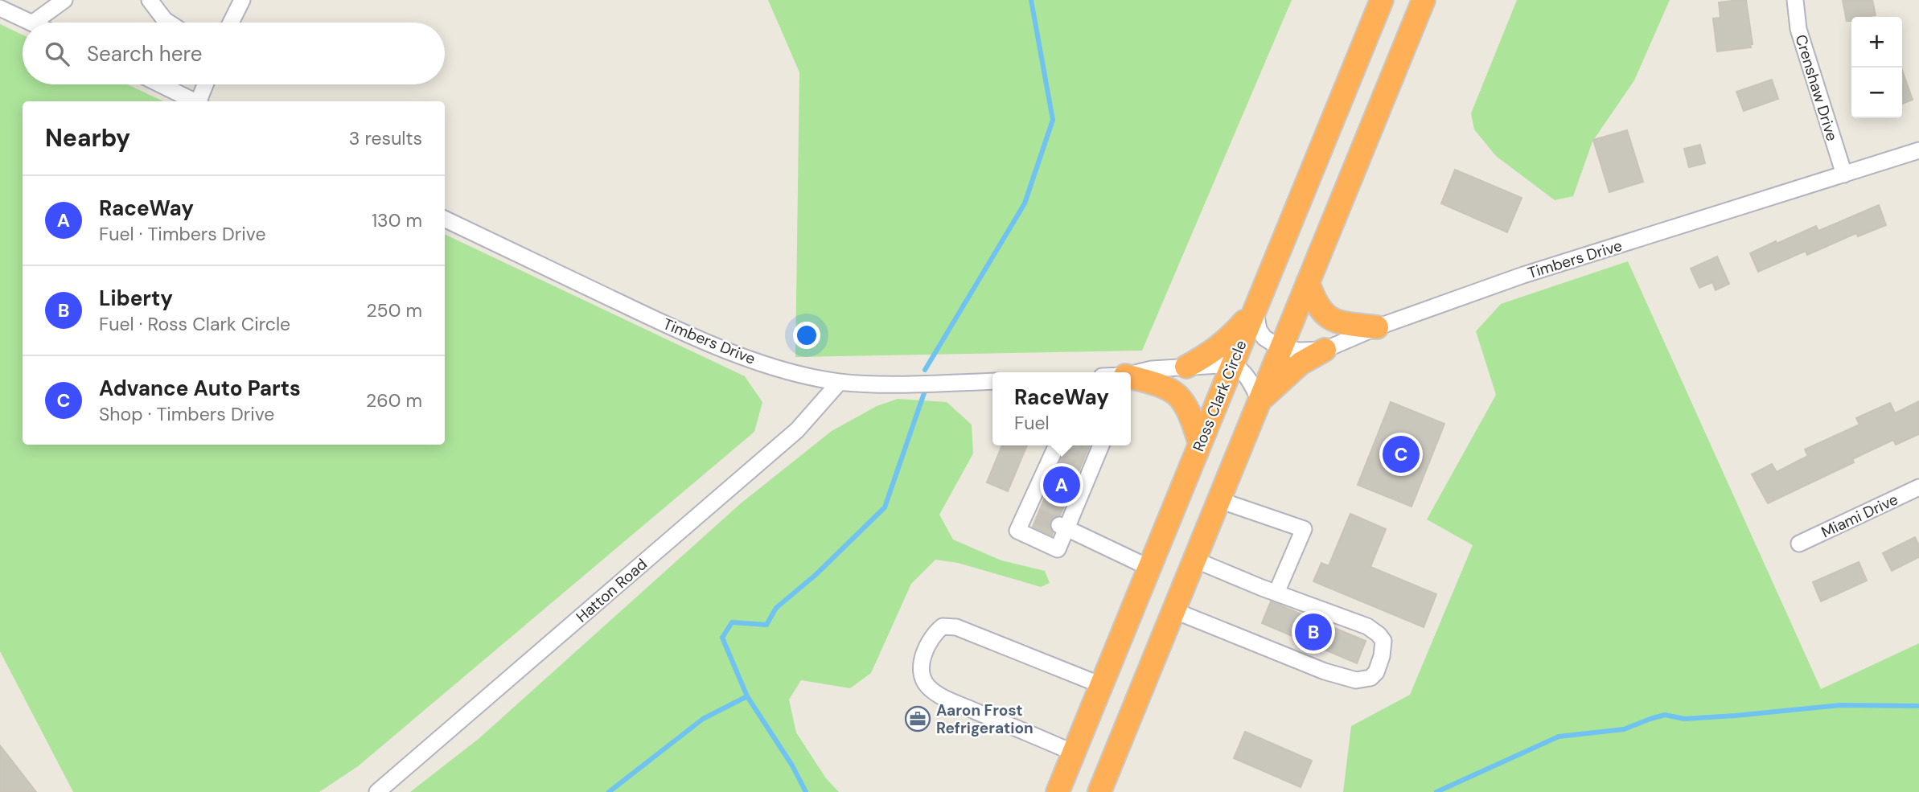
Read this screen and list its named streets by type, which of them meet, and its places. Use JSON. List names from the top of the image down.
{
  "streets": {
    "highway": ["Ross Clark Circle"],
    "street": [
      "Crenshaw Drive",
      "Timbers Drive",
      "Miami Drive",
      "Hatton Road"
    ]
  },
  "crossings": [
    ["Crenshaw Drive", "Timbers Drive"],
    ["Timbers Drive", "Hatton Road"]
  ],
  "places": {
    "office": ["Aaron Frost Refrigeration"]
  },
  "page": {
    "map_buttons": ["+", "−"],
    "search": "Search here",
    "heading": ["Nearby", "3 results"],
    "list": [
      {
        "mark": "A",
        "name": "RaceWay",
        "note": "Fuel · Timbers Drive",
        "value": "130 m"
      },
      {
        "mark": "B",
        "name": "Liberty",
        "note": "Fuel · Ross Clark Circle",
        "value": "250 m"
      },
      {
        "mark": "C",
        "name": "Advance Auto Parts",
        "note": "Shop · Timbers Drive",
        "value": "260 m"
      }
    ],
    "popup": ["RaceWay", "Fuel"],
    "pins": ["C", "A", "B"]
  }
}
